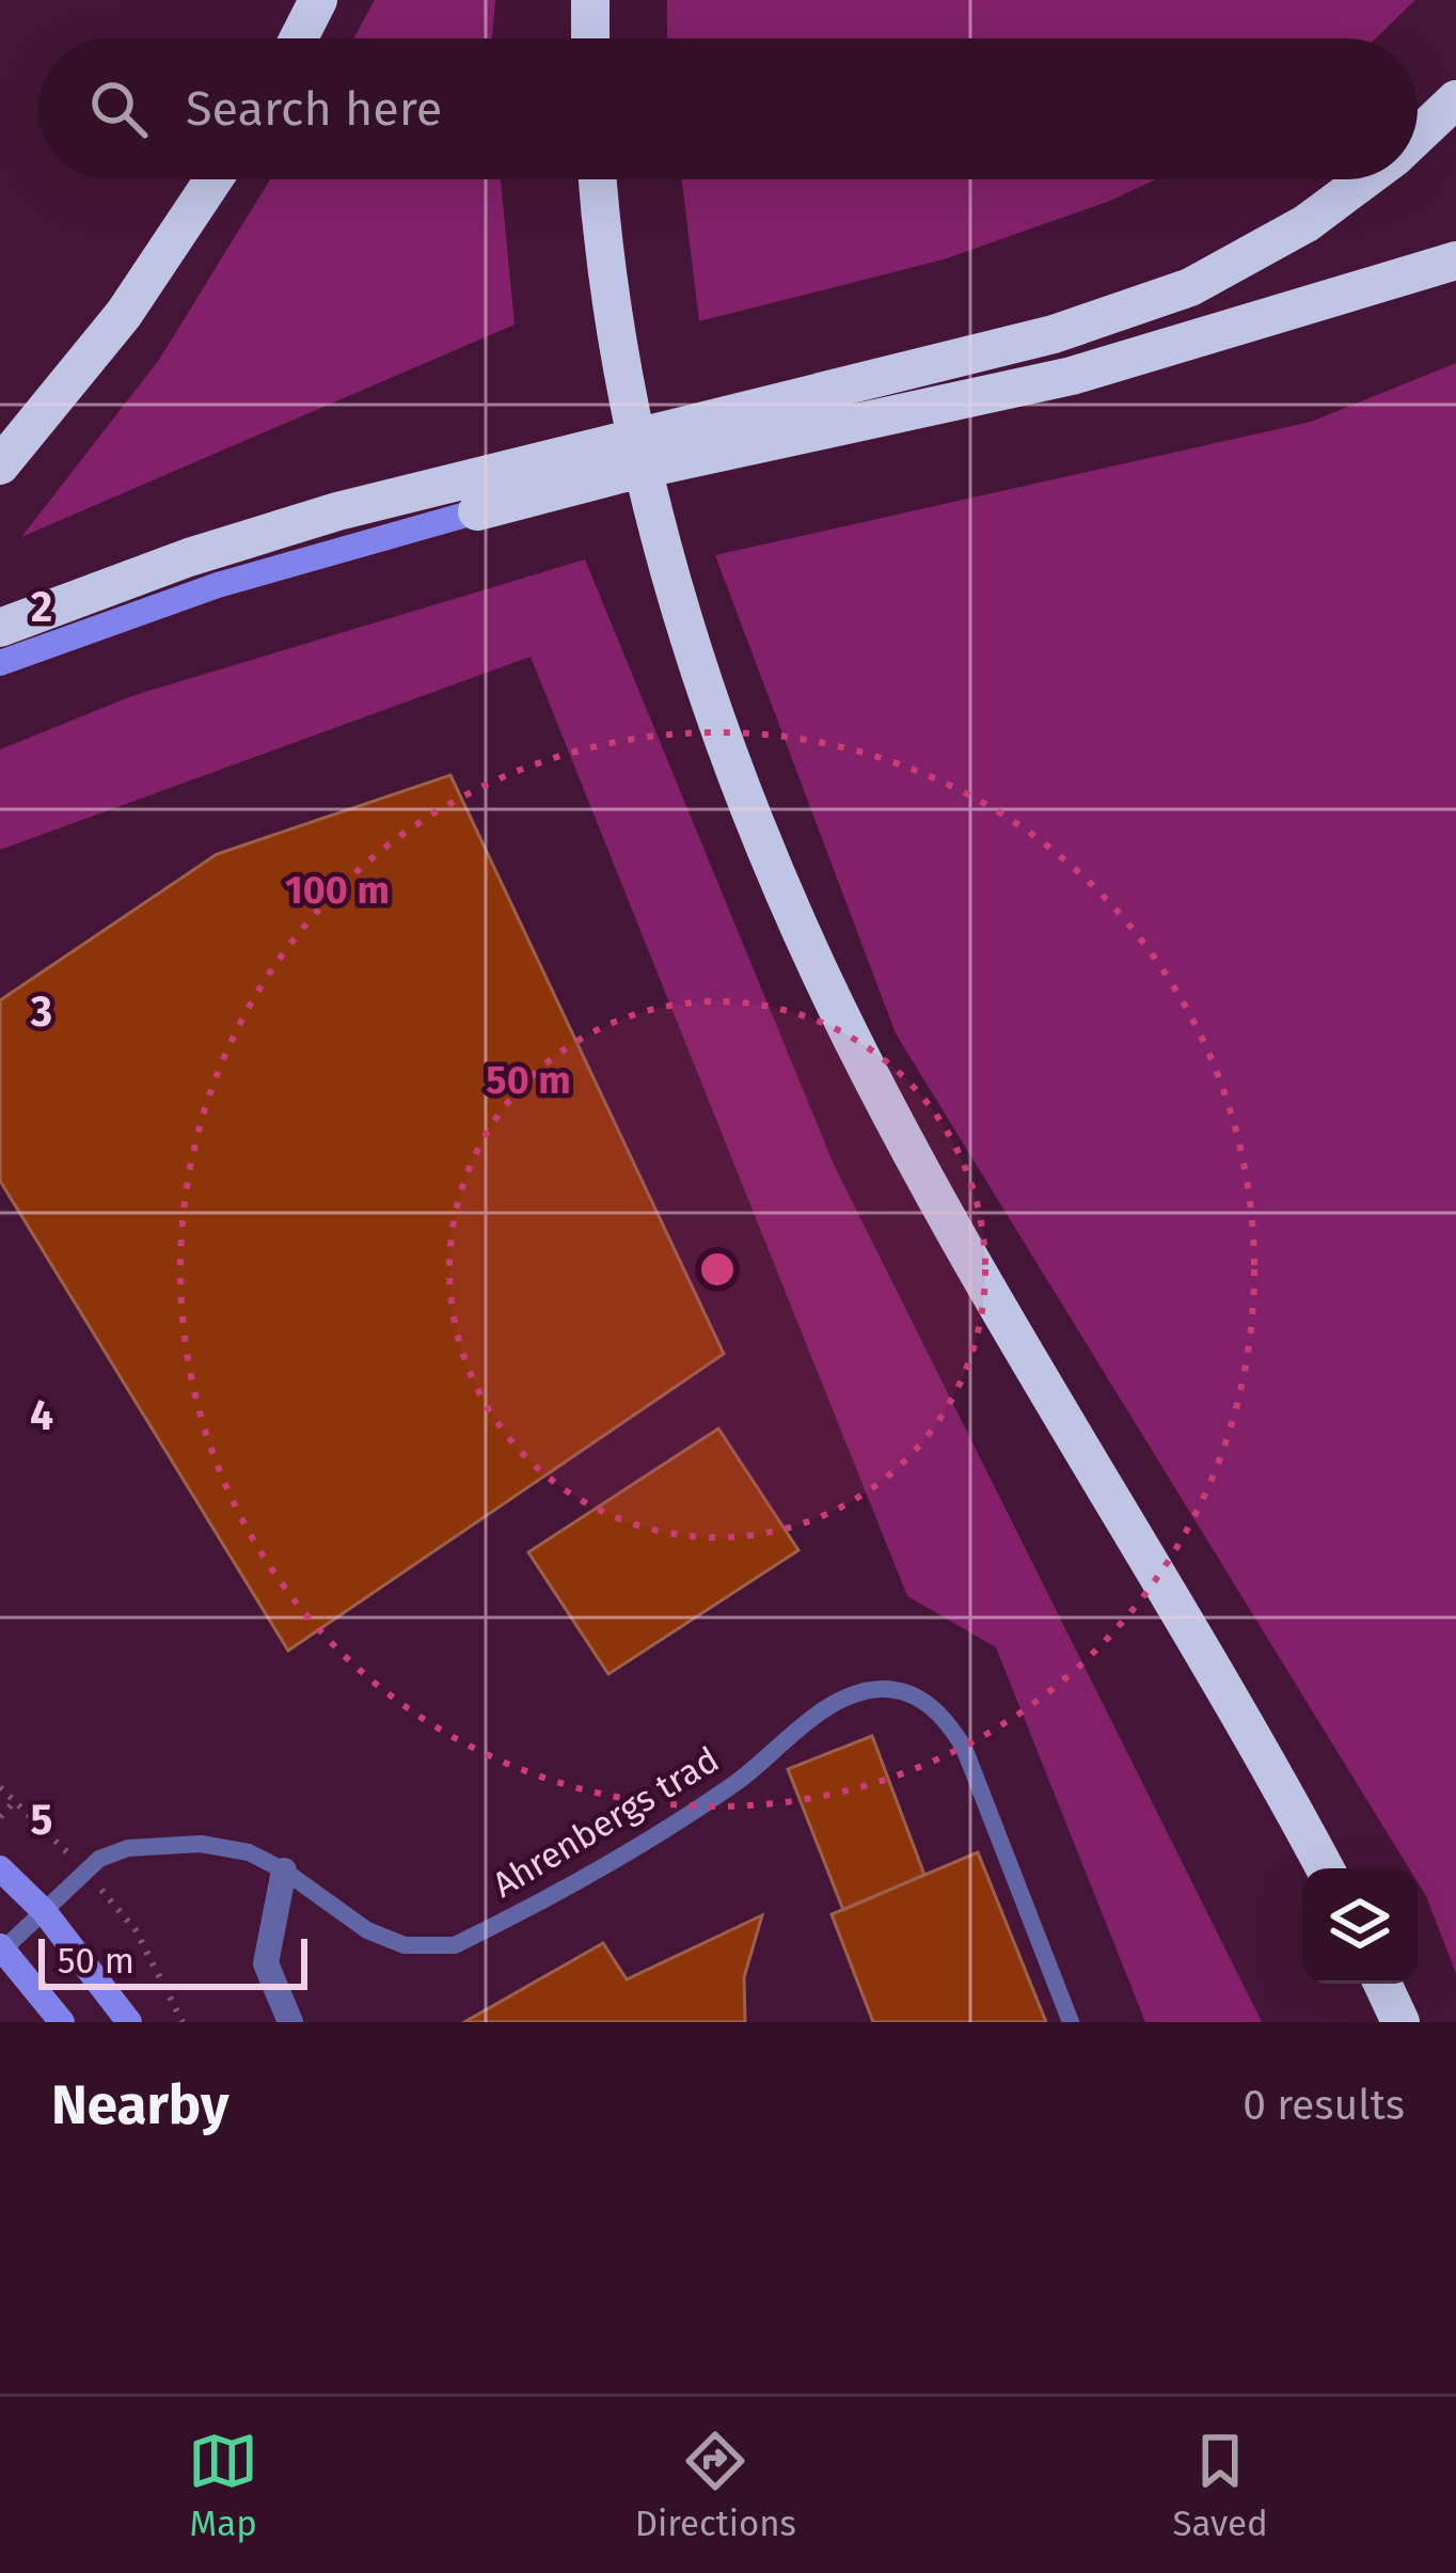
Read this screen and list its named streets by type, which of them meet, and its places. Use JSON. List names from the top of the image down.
{
  "streets": {
    "lane": ["Ahrenbergs trad"]
  },
  "scale_bar": "50 m",
  "page": {
    "search": "Search here",
    "scale": "50 m",
    "heading": ["Nearby", "0 results"],
    "nav": ["Map", "Directions", "Saved"]
  },
  "grid": {
    "rows": [
      "2",
      "3",
      "4",
      "5"
    ]
  },
  "rings": ["100 m", "50 m"]
}
